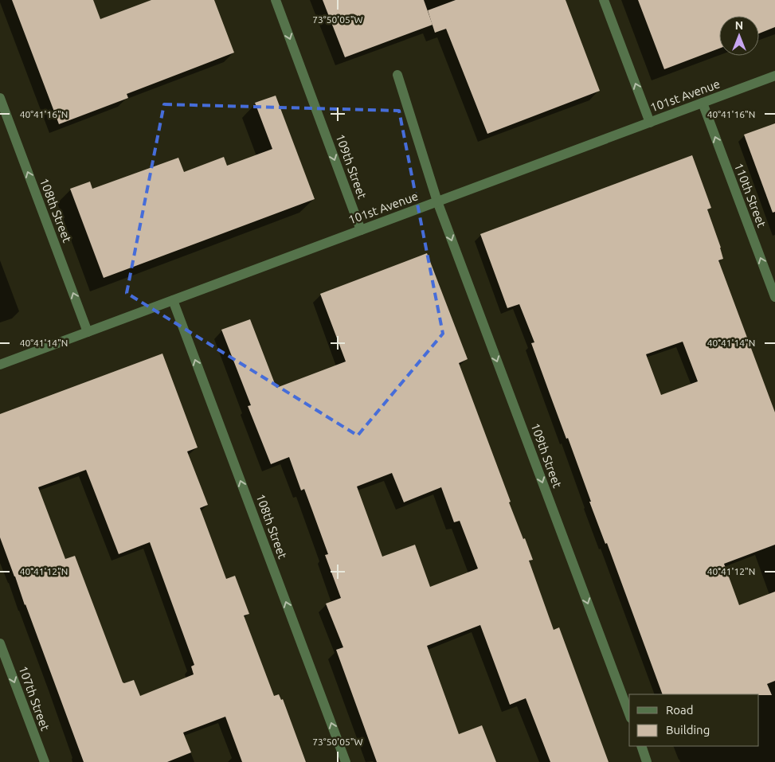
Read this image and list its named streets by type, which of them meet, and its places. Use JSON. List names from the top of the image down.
{
  "streets": {
    "street": [
      "101st Avenue",
      "109th Street",
      "110th Street",
      "108th Street",
      "107th Street"
    ]
  },
  "crossings": [
    ["101st Avenue", "109th Street"],
    ["101st Avenue", "110th Street"],
    ["101st Avenue", "108th Street"]
  ],
  "one_way": [
    "109th Street",
    "110th Street",
    "108th Street",
    "107th Street"
  ],
  "legend": ["Road", "Building"],
  "north": "top",
  "coordinates": [
    "73°50'05\"W",
    "40°41'16\"N",
    "40°41'14\"N",
    "40°41'12\"N"
  ]
}
